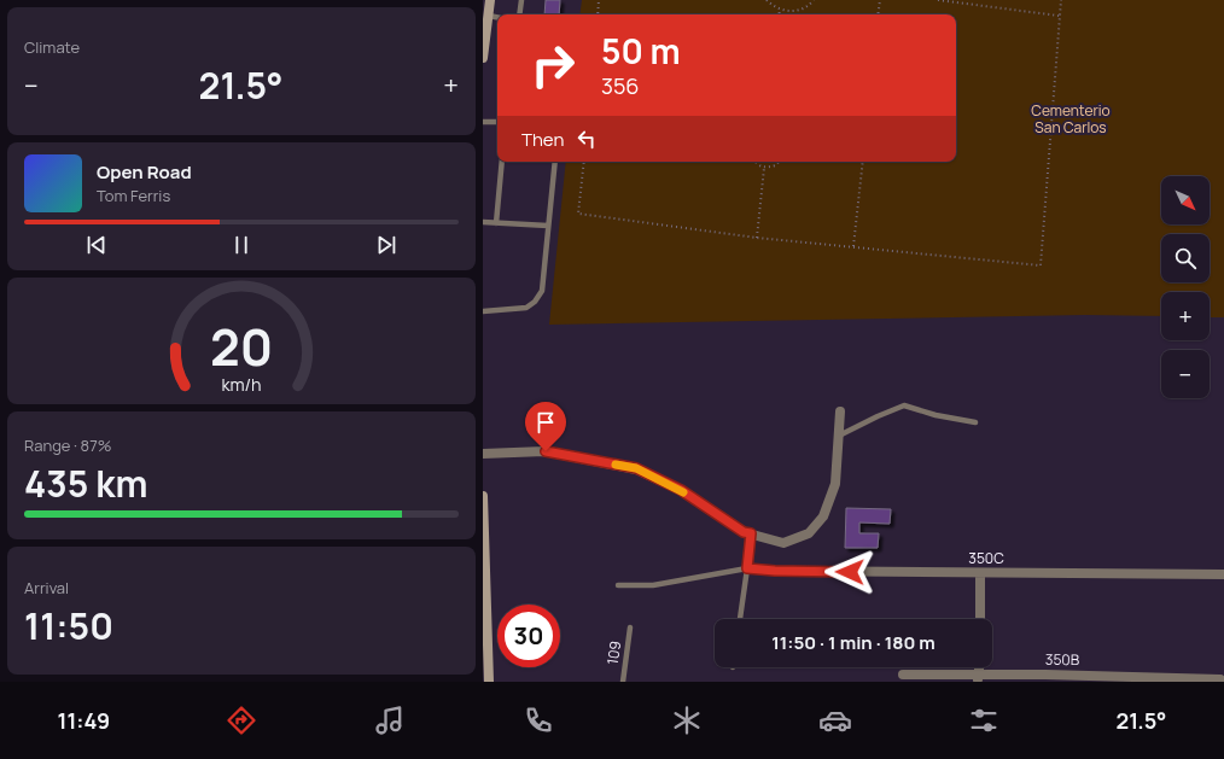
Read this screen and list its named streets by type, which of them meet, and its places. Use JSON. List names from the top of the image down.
{
  "streets": {
    "street": ["350C", "350B"],
    "lane": ["109"]
  },
  "parks": ["Cementerio San Carlos"],
  "north": "bottom right",
  "page": {
    "tile": [
      "Climate",
      ["Range · 87%", "435 km"],
      ["Arrival", "11:50"]
    ],
    "turn": ["50 m", "356"],
    "heat": ["−", "21.5°", "+"],
    "then": "Then",
    "song": ["Open Road", "Tom Ferris"],
    "map_buttons": ["+", "−"],
    "limit": "30",
    "trip": "11:50 · 1 min · 180 m",
    "tabs": ["11:49", "21.5°"],
    "gauge": ["20", "km/h"]
  }
}
